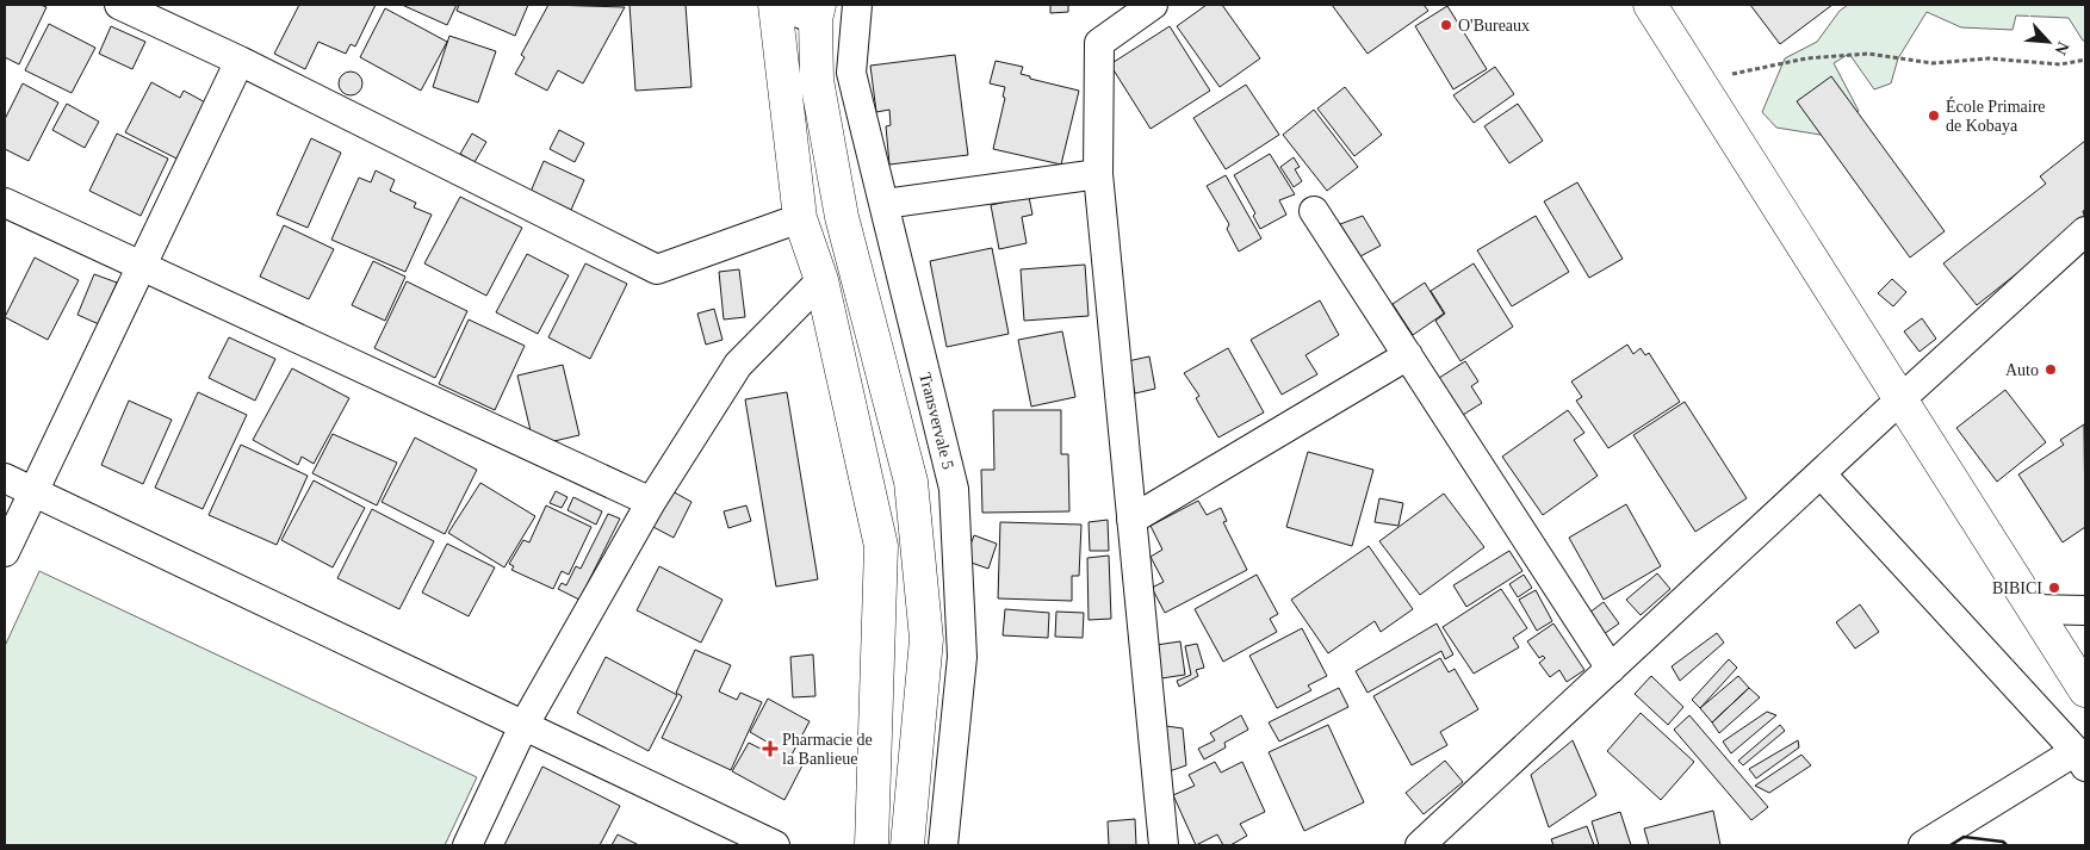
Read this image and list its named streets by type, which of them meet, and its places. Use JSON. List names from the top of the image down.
{
  "streets": {
    "street": ["Transvervale 5"]
  },
  "places": {
    "other": [
      "O'Bureaux",
      "École Primaire de Kobaya",
      "Auto",
      "BIBICI"
    ],
    "health": ["Pharmacie de la Banlieue"]
  },
  "north": "bottom right"
}
